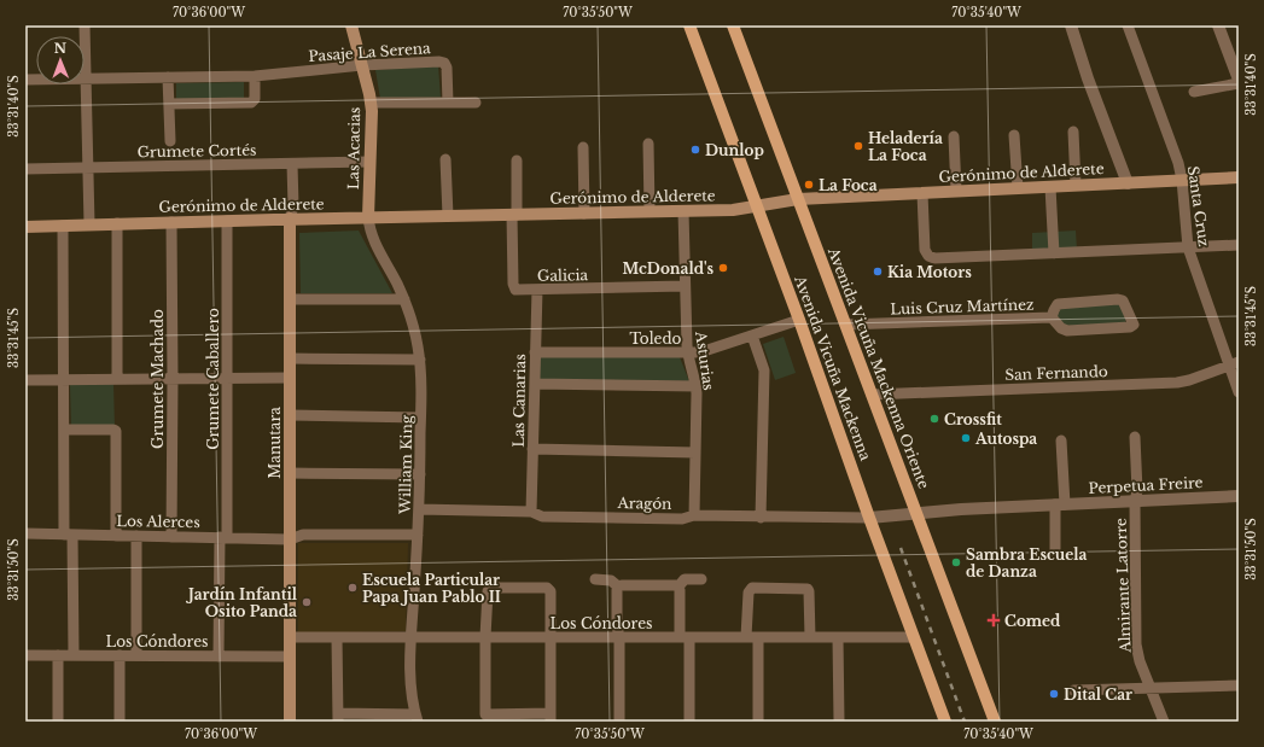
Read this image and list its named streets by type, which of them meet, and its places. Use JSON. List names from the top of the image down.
{
  "streets": {
    "main road": [
      "Las Acacias",
      "Gerónimo de Alderete",
      "Avenida Vicuña Mackenna",
      "Avenida Vicuña Mackenna Oriente",
      "Manutara"
    ],
    "street": [
      "Pasaje La Serena",
      "Grumete Cortés",
      "Santa Cruz",
      "Galicia",
      "Luis Cruz Martínez",
      "Toledo",
      "Asturias",
      "San Fernando",
      "Grumete Machado",
      "Grumete Caballero",
      "Las Canarias",
      "William King",
      "Perpetua Freire",
      "Aragón",
      "Los Alerces",
      "Almirante Latorre",
      "Los Cóndores"
    ]
  },
  "crossings": [
    ["Pasaje La Serena", "Las Acacias"],
    ["Las Acacias", "Grumete Cortés"],
    ["Las Acacias", "Gerónimo de Alderete"],
    ["Las Acacias", "William King"],
    ["Grumete Cortés", "Manutara"],
    ["Gerónimo de Alderete", "Santa Cruz"],
    ["Gerónimo de Alderete", "Galicia"],
    ["Gerónimo de Alderete", "Asturias"],
    ["Gerónimo de Alderete", "Avenida Vicuña Mackenna"],
    ["Gerónimo de Alderete", "Avenida Vicuña Mackenna Oriente"],
    ["Gerónimo de Alderete", "Grumete Machado"],
    ["Gerónimo de Alderete", "Grumete Caballero"],
    ["Gerónimo de Alderete", "Manutara"],
    ["Gerónimo de Alderete", "William King"],
    ["Santa Cruz", "San Fernando"],
    ["Galicia", "Asturias"],
    ["Galicia", "Las Canarias"],
    ["Luis Cruz Martínez", "Avenida Vicuña Mackenna Oriente"],
    ["Toledo", "Asturias"],
    ["Toledo", "Avenida Vicuña Mackenna"],
    ["Toledo", "Las Canarias"],
    ["Asturias", "Aragón"],
    ["Avenida Vicuña Mackenna", "Perpetua Freire"],
    ["Avenida Vicuña Mackenna", "Aragón"],
    ["Avenida Vicuña Mackenna", "Los Cóndores"],
    ["Avenida Vicuña Mackenna Oriente", "San Fernando"],
    ["Avenida Vicuña Mackenna Oriente", "Perpetua Freire"],
    ["Grumete Machado", "Los Alerces"],
    ["Grumete Caballero", "Los Alerces"],
    ["Grumete Caballero", "Los Cóndores"],
    ["Las Canarias", "Aragón"],
    ["Manutara", "Los Alerces"],
    ["Manutara", "Los Cóndores"],
    ["William King", "Aragón"],
    ["William King", "Los Alerces"],
    ["William King", "Los Cóndores"],
    ["Perpetua Freire", "Aragón"],
    ["Perpetua Freire", "Almirante Latorre"]
  ],
  "places": {
    "other": [
      "Heladería La Foca",
      "Dunlop",
      "La Foca",
      "McDonald's",
      "Kia Motors",
      "Crossfit",
      "Autospa",
      "Sambra Escuela de Danza",
      "Escuela Particular Papa Juan Pablo II",
      "Jardín Infantil Osito Panda",
      "Dital Car"
    ],
    "health": ["Comed"]
  },
  "north": "top",
  "coordinates": [
    "70°36'00\"W",
    "70°35'50\"W",
    "70°35'40\"W",
    "33°31'40\"S",
    "33°31'45\"S",
    "33°31'50\"S"
  ]
}
